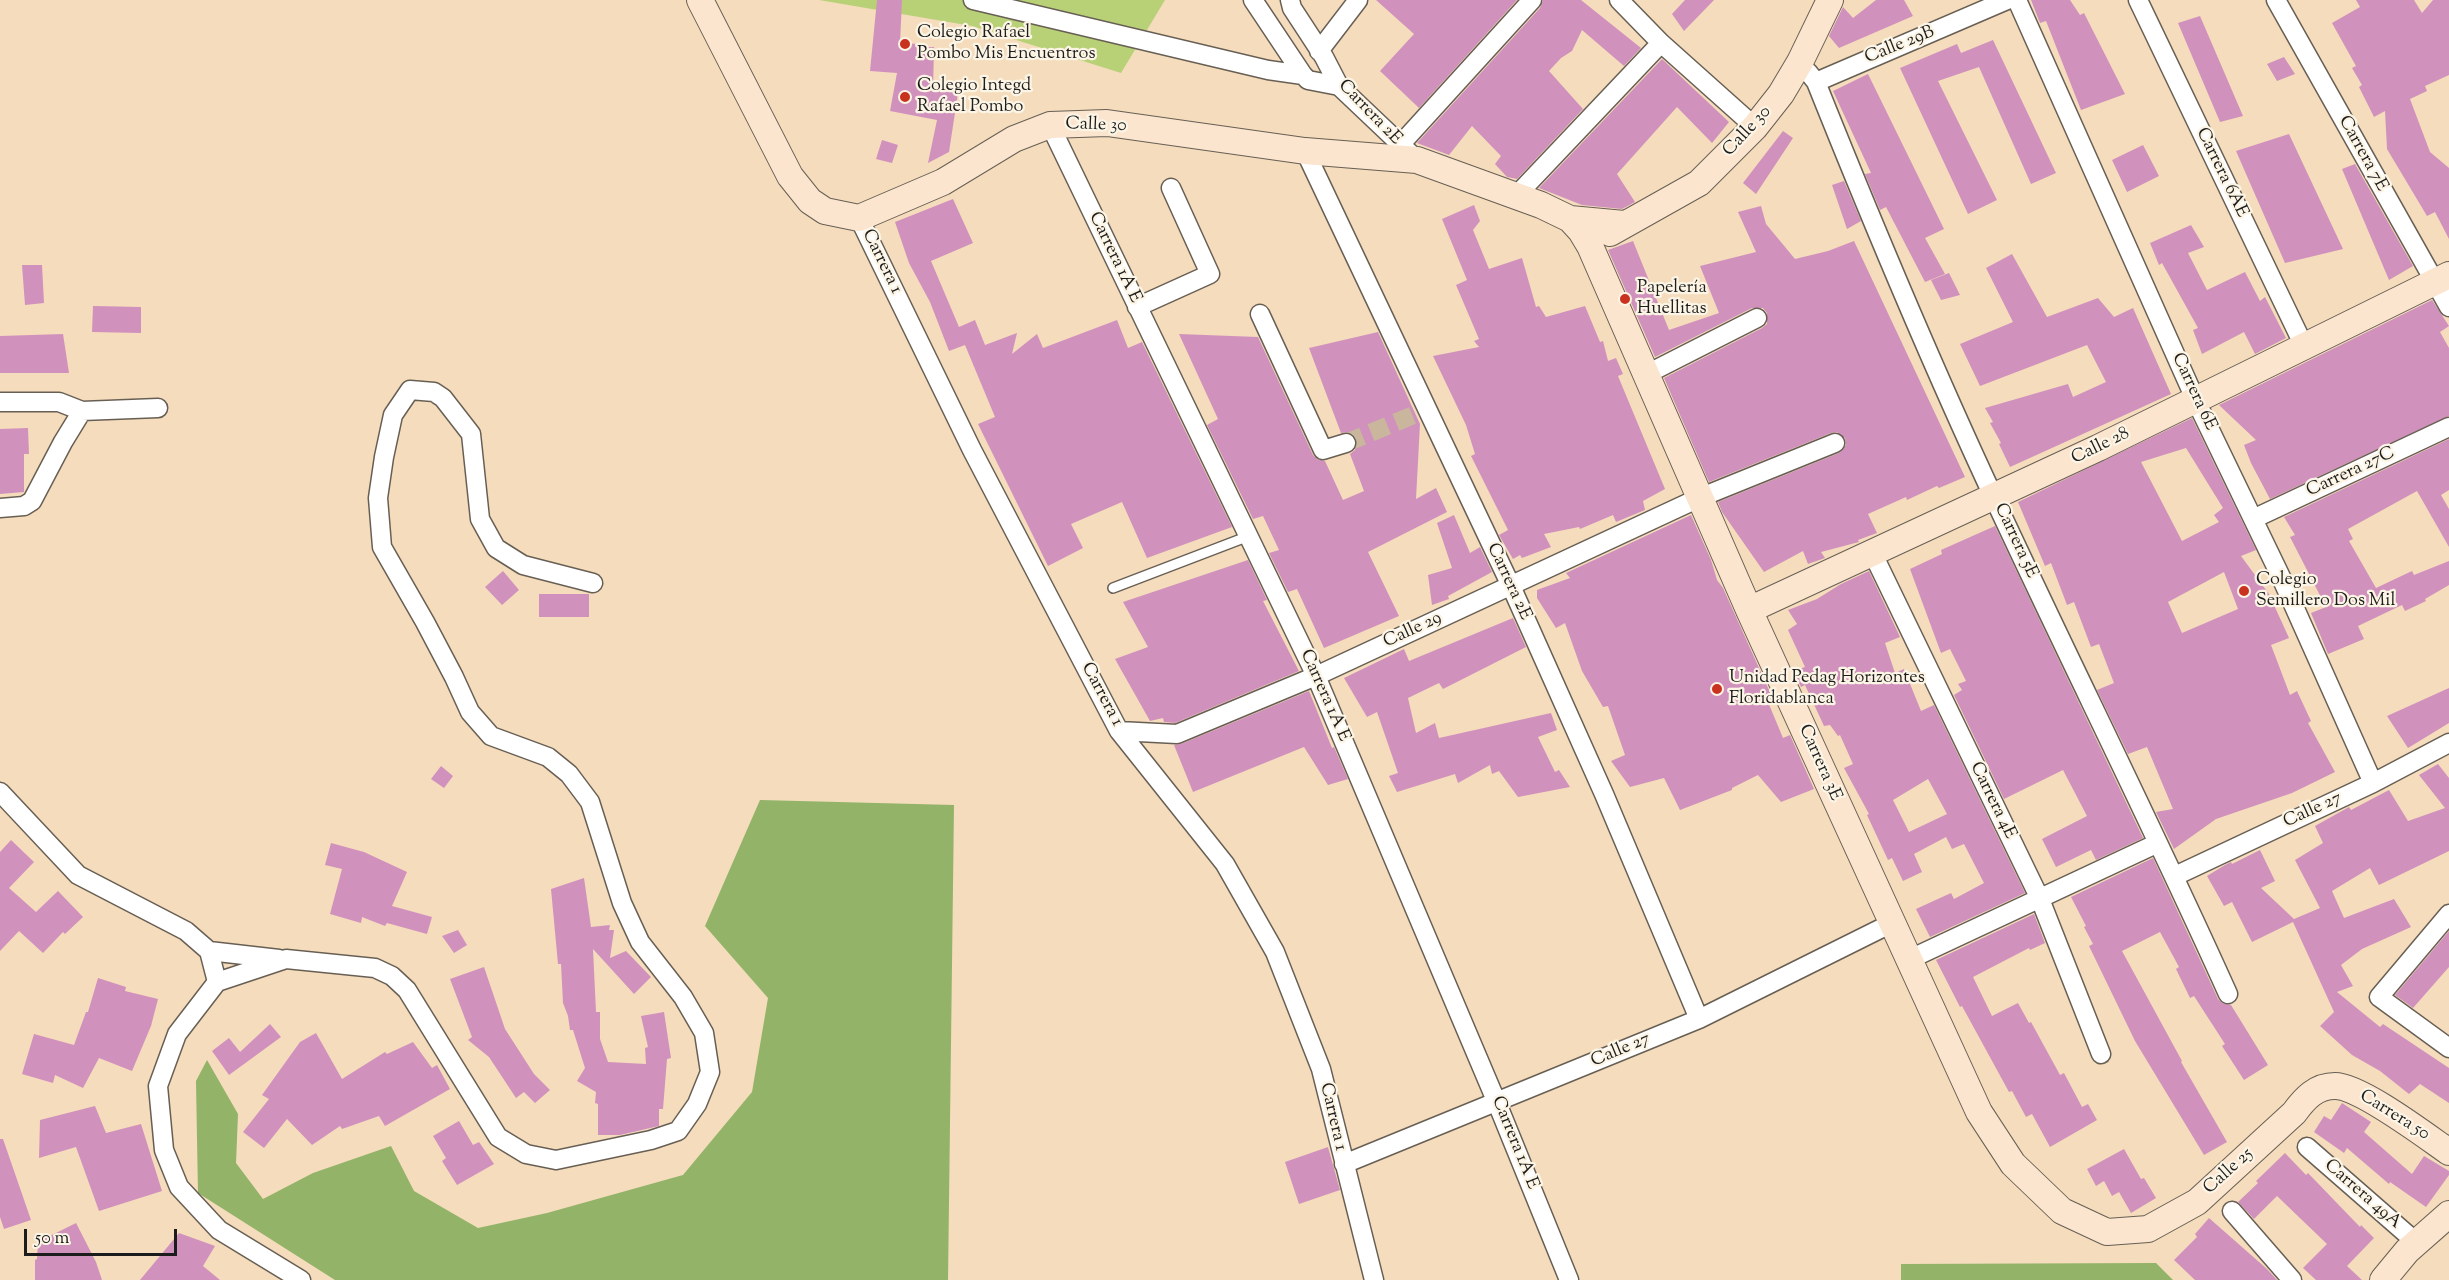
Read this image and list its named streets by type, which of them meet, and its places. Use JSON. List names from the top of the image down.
{
  "streets": {
    "main road": [
      "Calle 30",
      "Calle 28",
      "Carrera 3E",
      "Carrera 50",
      "Calle 25"
    ],
    "street": [
      "Calle 29B",
      "Carrera 2E",
      "Carrera 7E",
      "Carrera 6AE",
      "Carrera 1A E",
      "Carrera 1",
      "Carrera 6E",
      "Carrera 27C",
      "Carrera 5E",
      "Calle 29",
      "Carrera 4E",
      "Calle 27",
      "Carrera 49A"
    ]
  },
  "crossings": [
    ["Calle 29B", "Calle 30"],
    ["Calle 29B", "Carrera 5E"],
    ["Carrera 2E", "Calle 30"],
    ["Carrera 2E", "Calle 29"],
    ["Carrera 2E", "Calle 27"],
    ["Calle 30", "Carrera 1A E"],
    ["Calle 30", "Carrera 1"],
    ["Calle 30", "Carrera 5E"],
    ["Calle 30", "Carrera 3E"],
    ["Carrera 7E", "Calle 28"],
    ["Carrera 6AE", "Calle 28"],
    ["Carrera 1A E", "Calle 29"],
    ["Carrera 1A E", "Calle 27"],
    ["Carrera 1", "Calle 29"],
    ["Carrera 1", "Calle 27"],
    ["Carrera 6E", "Calle 28"],
    ["Carrera 6E", "Carrera 27C"],
    ["Carrera 6E", "Calle 27"],
    ["Calle 28", "Carrera 5E"],
    ["Calle 28", "Carrera 3E"],
    ["Calle 28", "Carrera 4E"],
    ["Carrera 5E", "Calle 27"],
    ["Calle 29", "Carrera 3E"],
    ["Carrera 3E", "Calle 27"],
    ["Carrera 3E", "Calle 25"],
    ["Carrera 50", "Calle 25"]
  ],
  "places": [
    "Colegio Rafael Pombo Mis Encuentros",
    "Colegio Integd Rafael Pombo",
    "Papelería Huellitas",
    "Colegio Semillero Dos Mil",
    "Unidad Pedag Horizontes Floridablanca"
  ],
  "scale_bar": "50 m"
}
